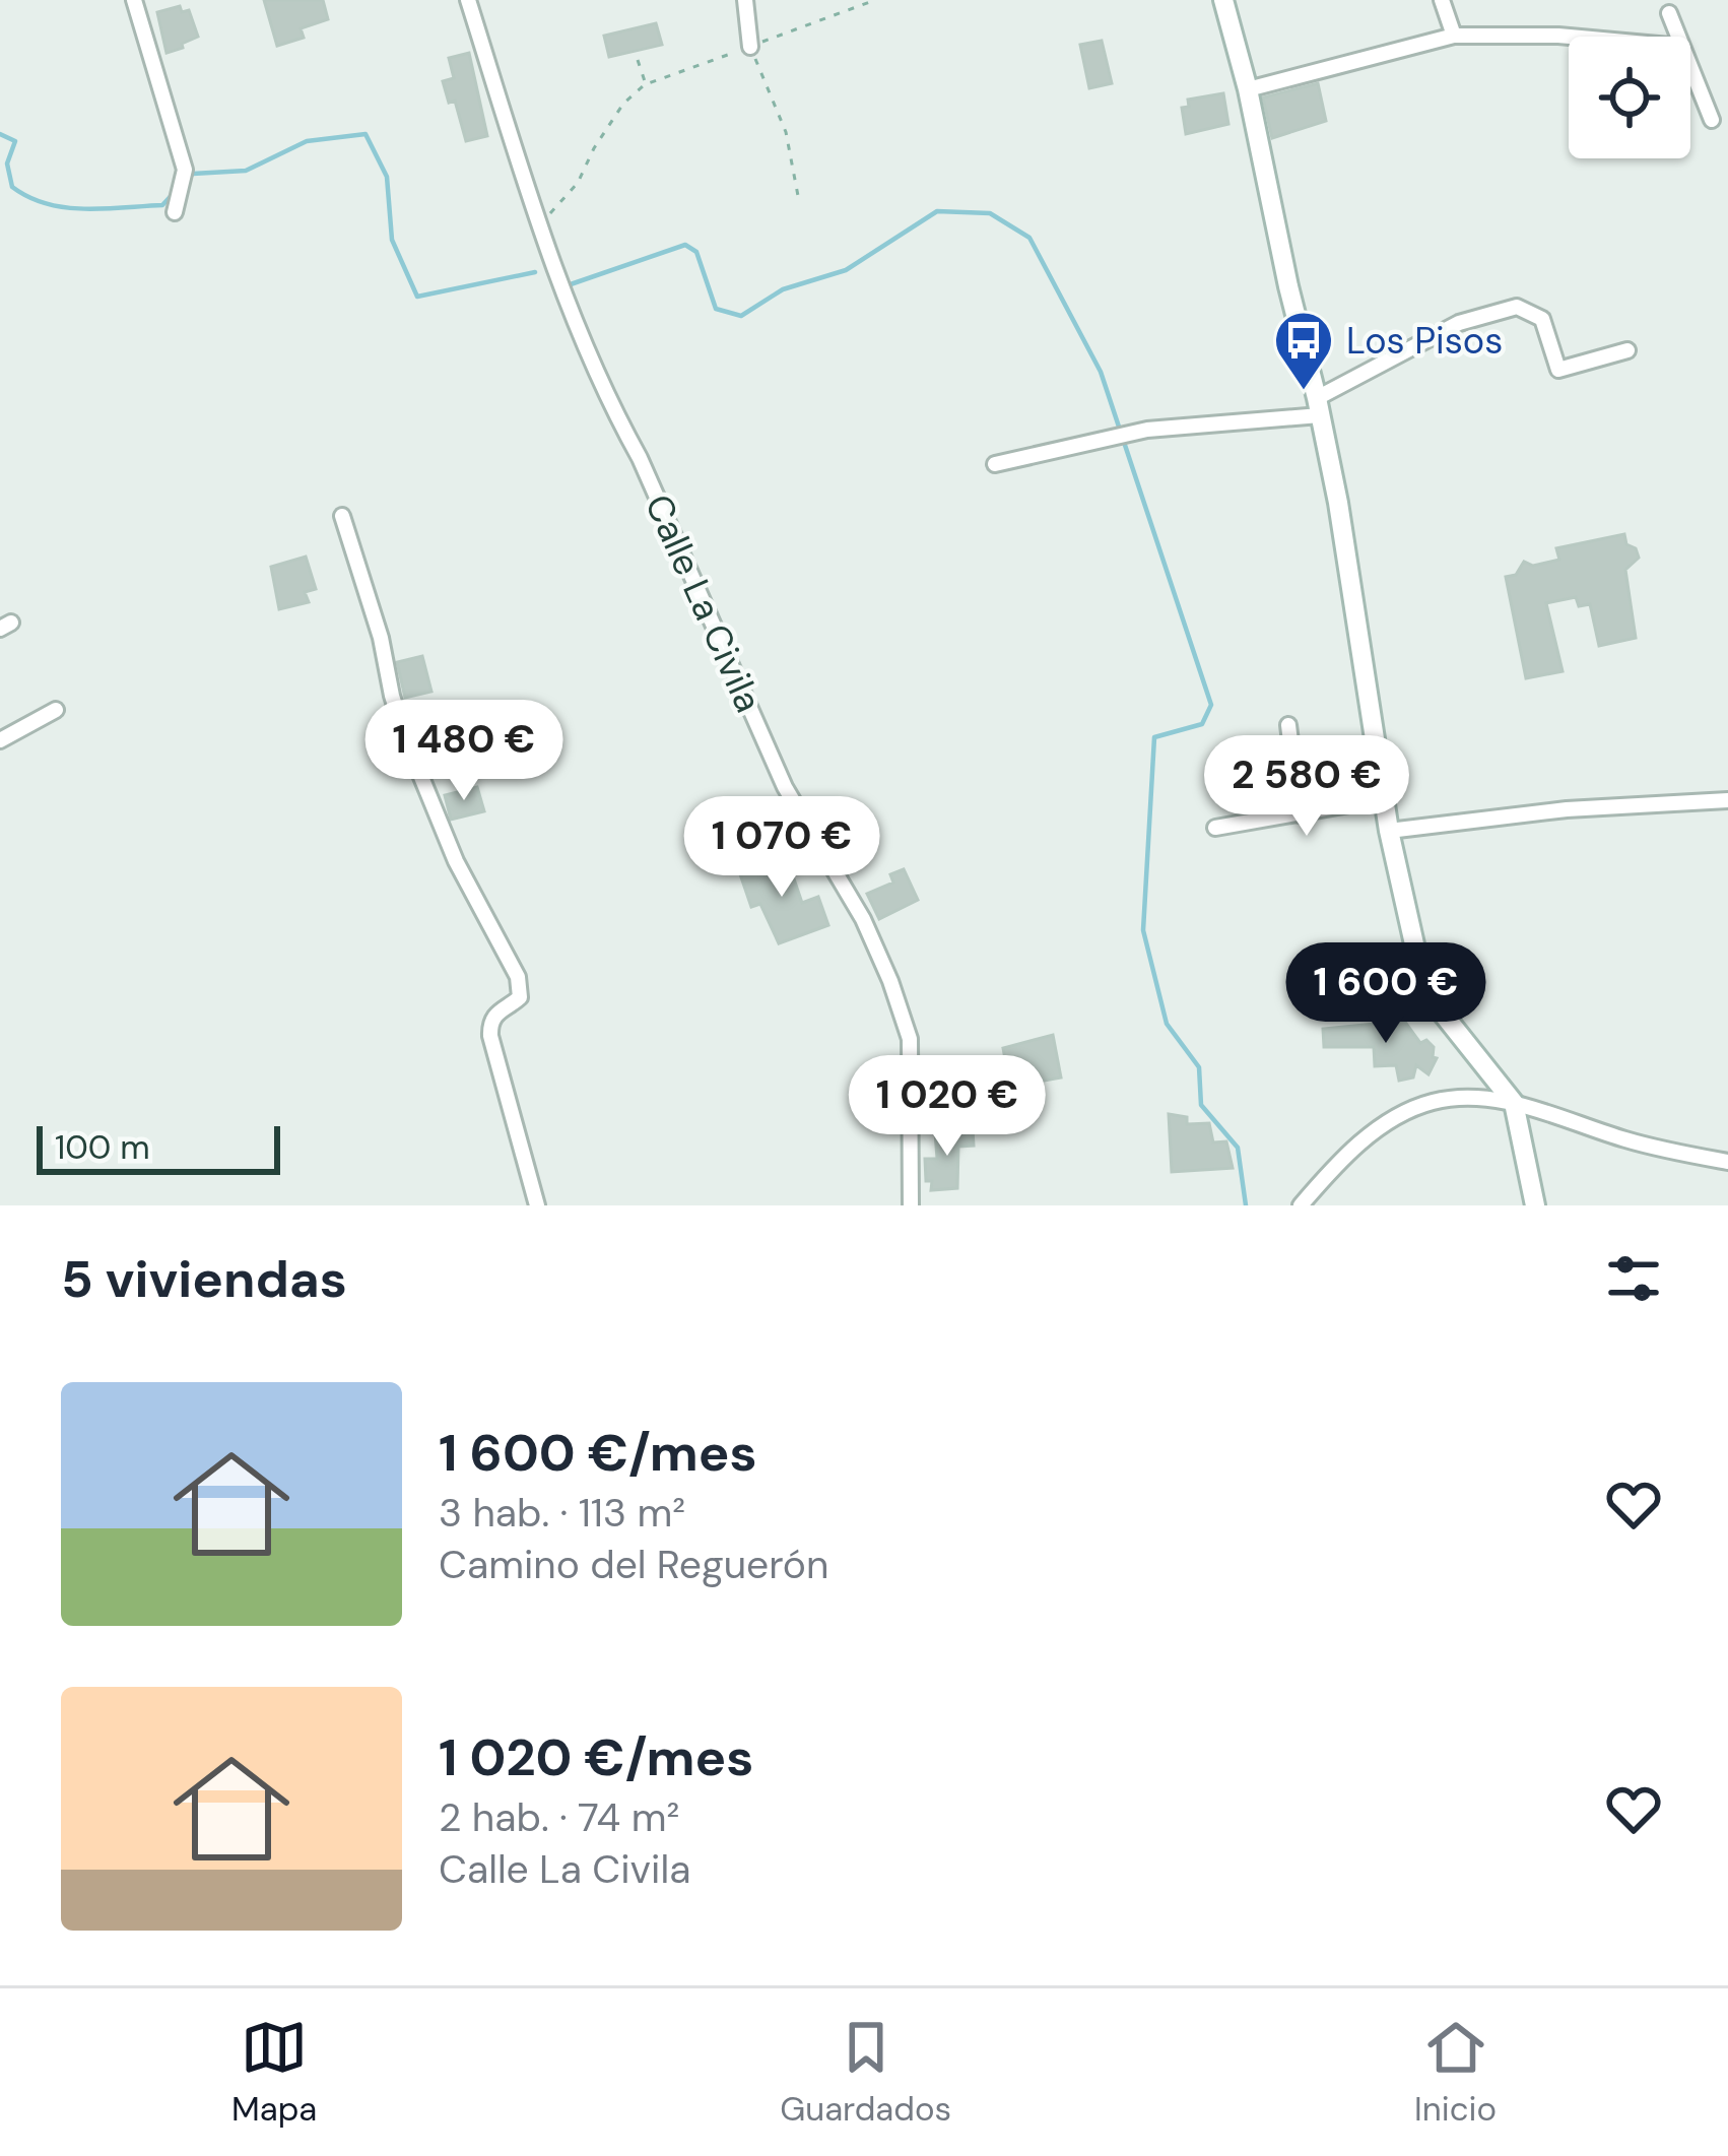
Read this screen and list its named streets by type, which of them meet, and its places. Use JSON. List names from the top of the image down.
{
  "streets": {
    "street": ["Calle La Civila"]
  },
  "places": {
    "bus stop": ["Los Pisos"]
  },
  "scale_bar": "100 m",
  "page": {
    "price": [
      "1 480 €",
      "2 580 €",
      "1 070 €",
      "1 600 €",
      "1 020 €"
    ],
    "scale": "100 m",
    "heading": "5 viviendas",
    "list": [
      {
        "name": "1 600 €/mes",
        "note": "3 hab. · 113 m² · Camino del Reguerón"
      },
      {
        "name": "1 020 €/mes",
        "note": "2 hab. · 74 m² · Calle La Civila"
      }
    ],
    "tabs": ["Mapa", "Guardados", "Inicio"]
  }
}
